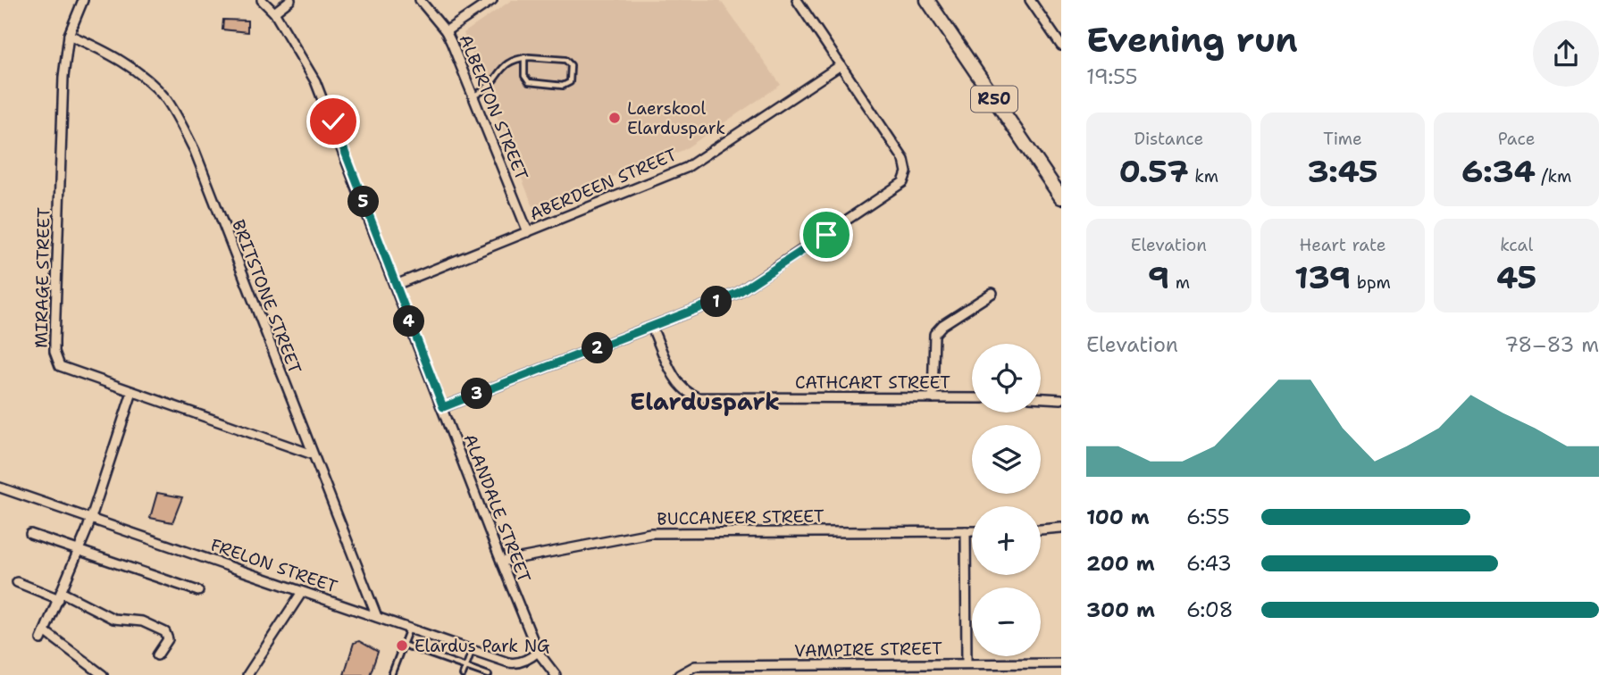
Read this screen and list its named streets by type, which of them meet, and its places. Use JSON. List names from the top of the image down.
{
  "streets": {
    "main road": ["R50"],
    "street": [
      "ALBERTON STREET",
      "ABERDEEN STREET",
      "MIRAGE STREET",
      "BRITSTONE STREET",
      "CATHCART STREET",
      "ALANDALE STREET",
      "BUCCANEER STREET",
      "FRELON STREET",
      "VAMPIRE STREET"
    ]
  },
  "crossings": [
    ["ALBERTON STREET", "ABERDEEN STREET"],
    ["ABERDEEN STREET", "ALANDALE STREET"],
    ["MIRAGE STREET", "BRITSTONE STREET"],
    ["BRITSTONE STREET", "FRELON STREET"],
    ["ALANDALE STREET", "BUCCANEER STREET"],
    ["ALANDALE STREET", "FRELON STREET"]
  ],
  "districts": ["Elarduspark"],
  "places": ["Laerskool Elarduspark", "Elardus Park NG"],
  "page": {
    "heading": ["Evening run", "19:55"],
    "stats": [
      ["Distance", "0.57 km"],
      ["Time", "3:45"],
      ["Pace", "6:34 /km"],
      ["Elevation", "9 m"],
      ["Heart rate", "139 bpm"],
      ["kcal", "45"]
    ],
    "pins": [
      "5",
      "1",
      "4",
      "2",
      "3"
    ],
    "chart": ["Elevation", "78–83 m"],
    "map_buttons": ["+", "−"],
    "list": [
      {
        "name": "100 m",
        "note": "6:55"
      },
      {
        "name": "200 m",
        "note": "6:43"
      },
      {
        "name": "300 m",
        "note": "6:08"
      }
    ]
  }
}
